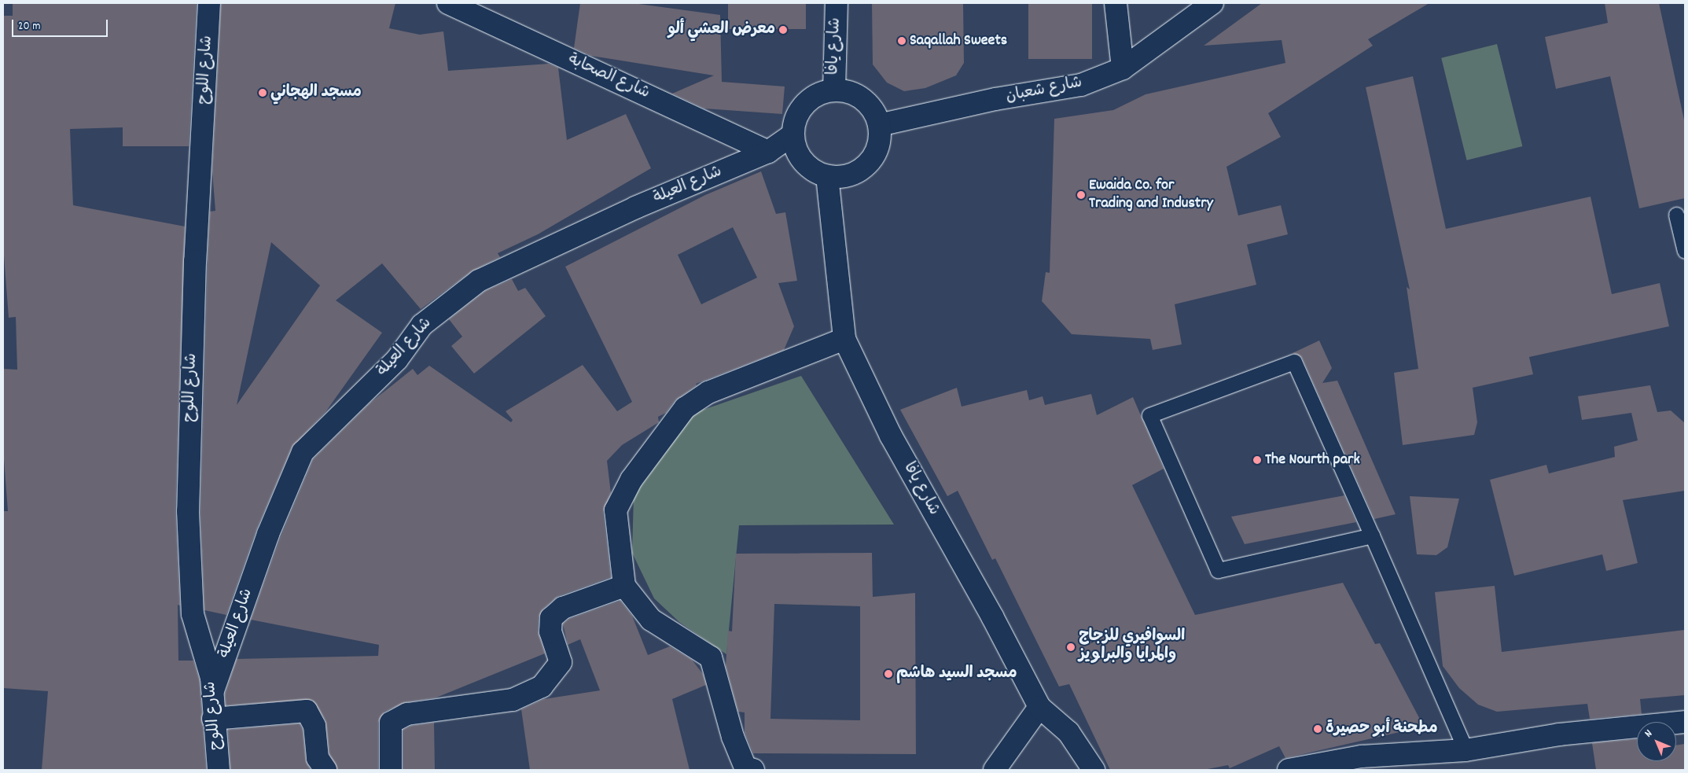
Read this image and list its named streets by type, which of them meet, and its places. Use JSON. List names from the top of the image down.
{
  "streets": {
    "street": [
      "شارع يافا",
      "شارع اللوح",
      "شارع الصحابة",
      "شارع شعبان",
      "شارع العيلة"
    ]
  },
  "crossings": [
    ["شارع يافا", "شارع شعبان"],
    ["شارع يافا", "شارع العيلة"],
    ["شارع اللوح", "شارع العيلة"],
    ["شارع الصحابة", "شارع العيلة"],
    ["شارع شعبان", "شارع العيلة"]
  ],
  "places": [
    "معرض العشي ألو",
    "Saqallah Sweets",
    "مسجد الهجاني",
    "Ewaida Co. for Trading and Industry",
    "The Nourth park",
    "السوافيري للزجاج والمرايا والبراويز",
    "مسجد السيد هاشم",
    "مطحنة أبو حصيرة"
  ],
  "scale_bar": "20 m",
  "north": "top left"
}
